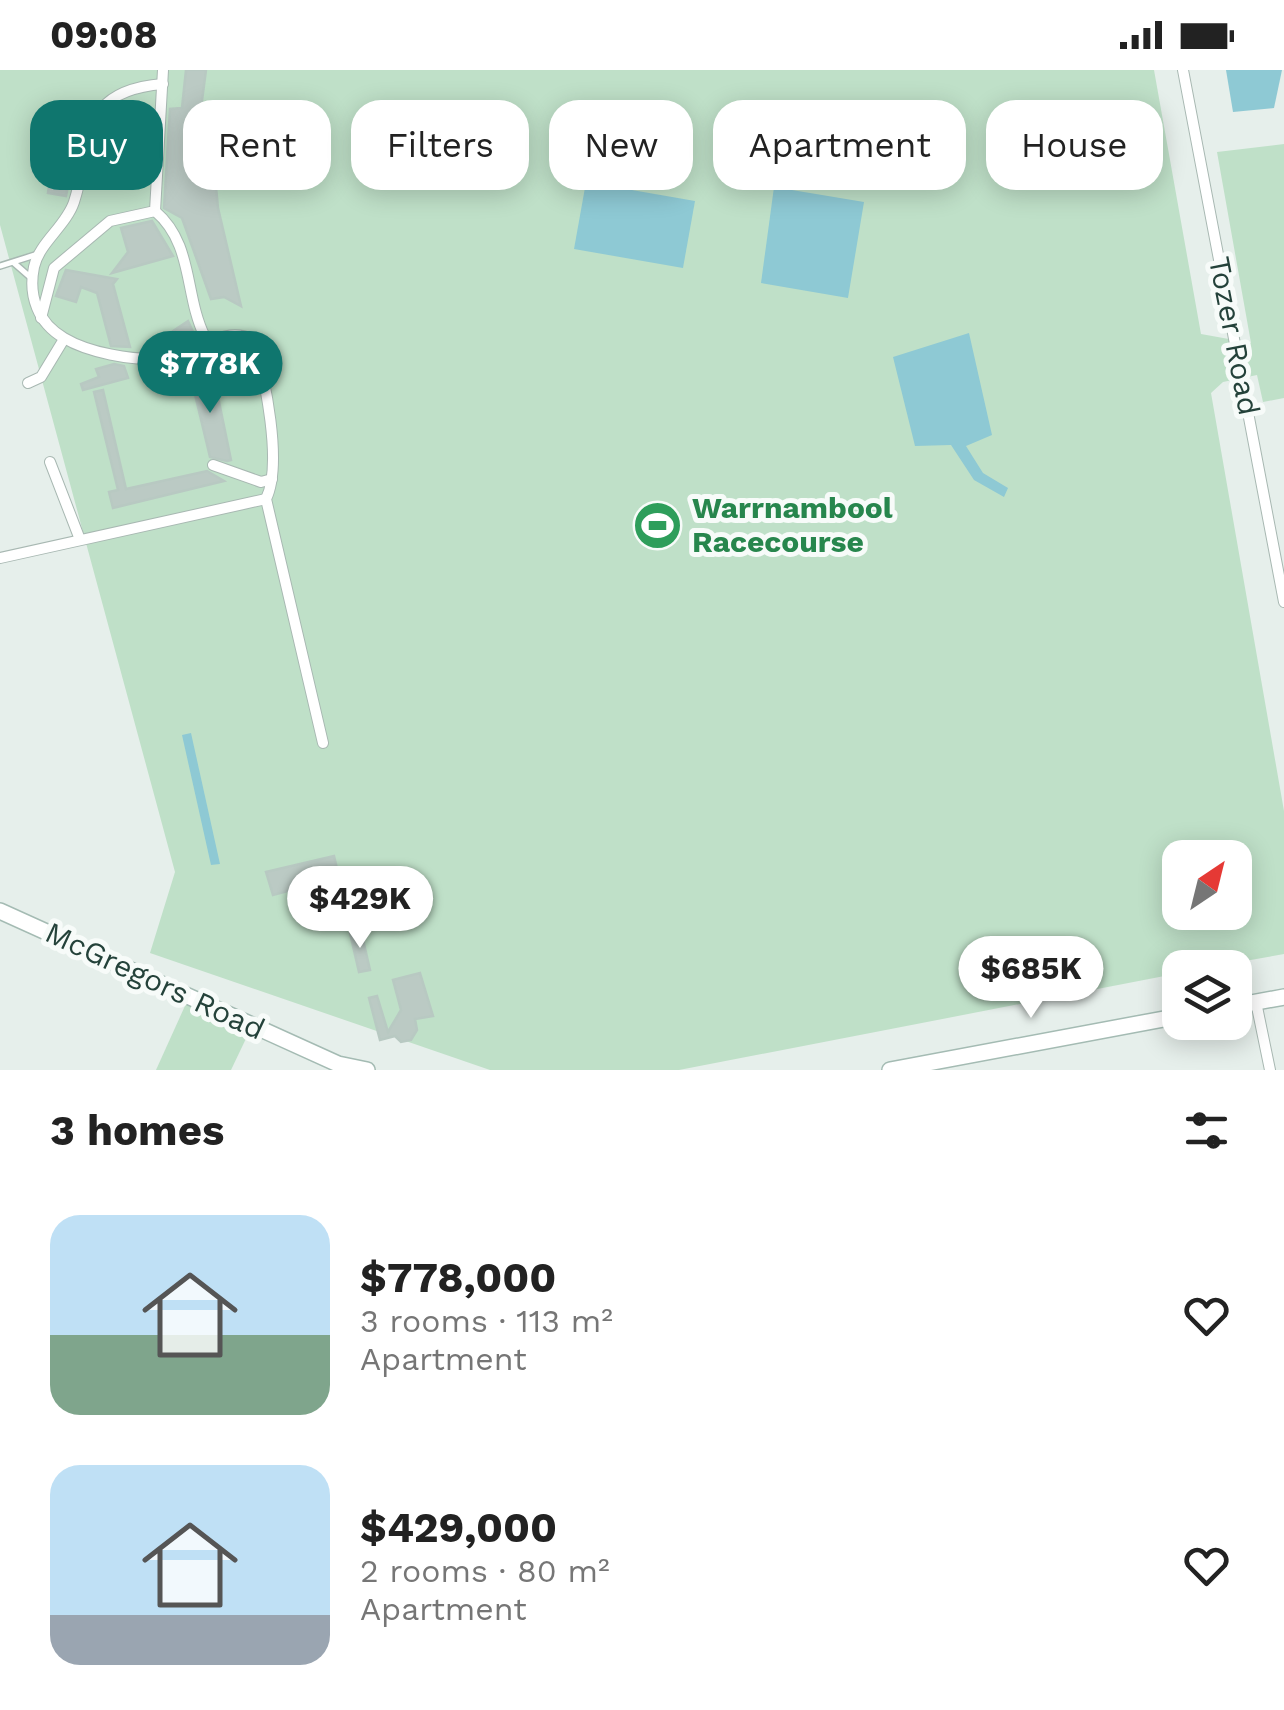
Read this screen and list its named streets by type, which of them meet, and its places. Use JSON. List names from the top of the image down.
{
  "streets": {
    "street": ["Tozer Road", "McGregors Road"]
  },
  "places": {
    "sports": ["Warrnambool Racecourse"]
  },
  "north": "top right",
  "page": {
    "status": "09:08",
    "chip": [
      "Buy",
      "Rent",
      "Filters",
      "New",
      "Apartment",
      "House"
    ],
    "price": ["$778K", "$429K", "$685K"],
    "heading": "3 homes",
    "list": [
      {
        "name": "$778,000",
        "note": "3 rooms · 113 m² · Apartment"
      },
      {
        "name": "$429,000",
        "note": "2 rooms · 80 m² · Apartment"
      }
    ]
  }
}
